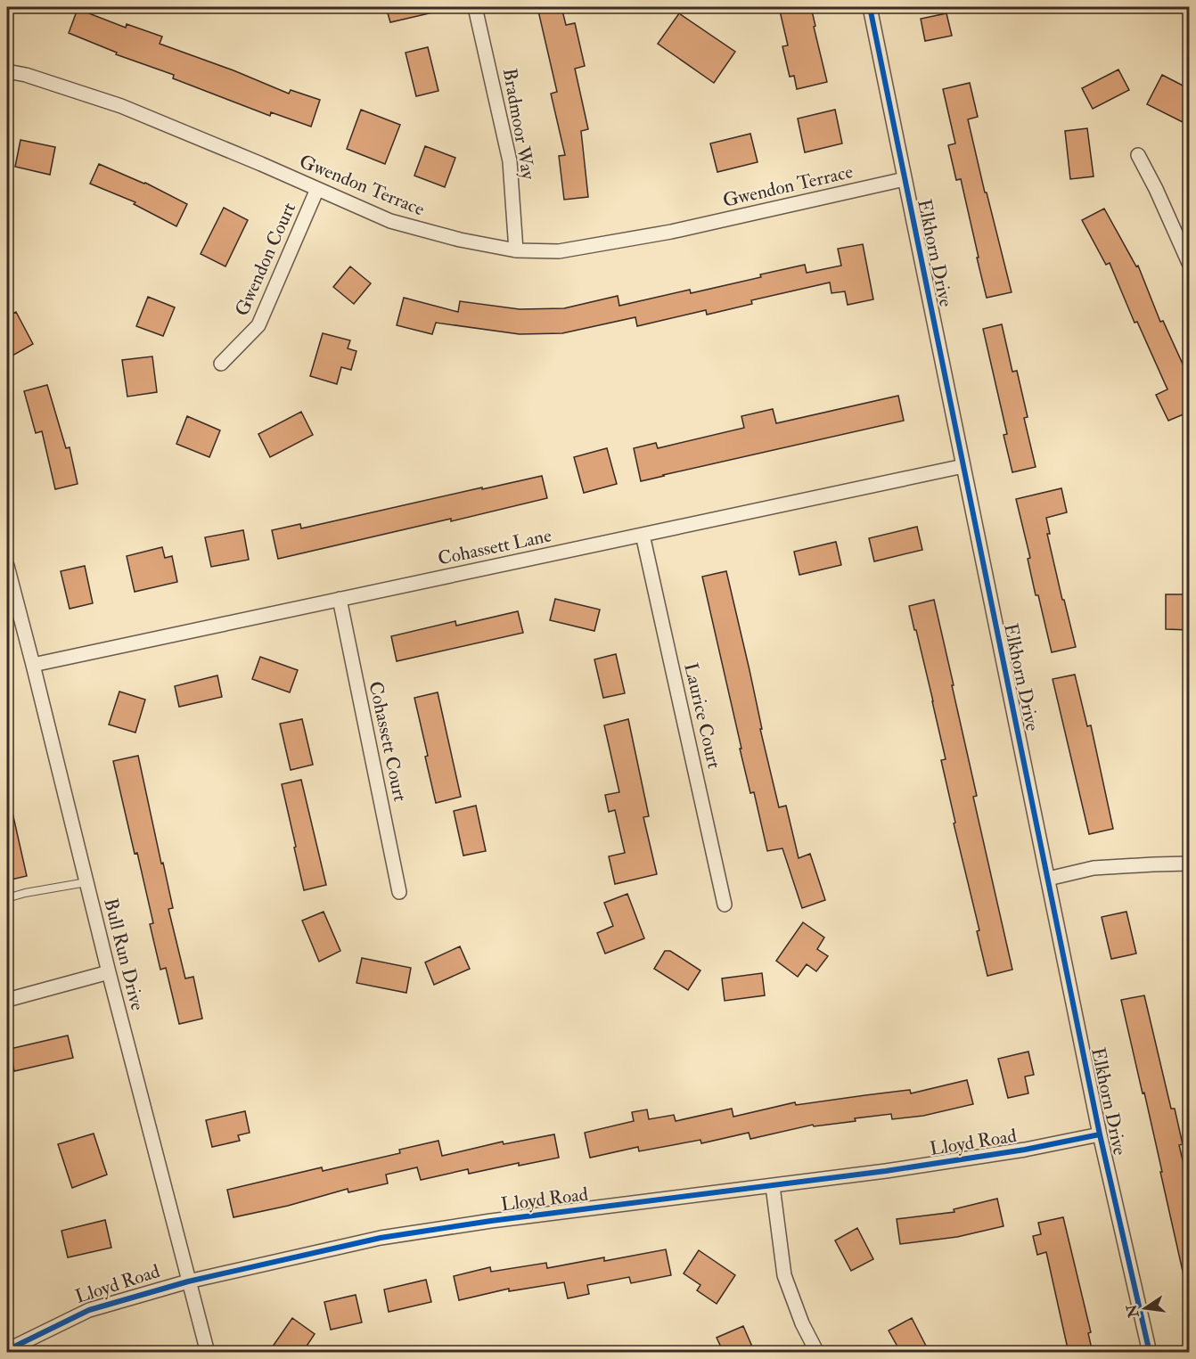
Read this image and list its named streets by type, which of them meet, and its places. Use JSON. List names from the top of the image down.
{
  "streets": {
    "street": [
      "Bradmoor Way",
      "Gwendon Terrace",
      "Elkhorn Drive",
      "Gwendon Court",
      "Cohassett Lane",
      "Laurice Court",
      "Cohassett Court",
      "Bull Run Drive",
      "Lloyd Road"
    ]
  },
  "crossings": [
    ["Bradmoor Way", "Gwendon Terrace"],
    ["Gwendon Terrace", "Elkhorn Drive"],
    ["Gwendon Terrace", "Gwendon Court"],
    ["Elkhorn Drive", "Cohassett Lane"],
    ["Elkhorn Drive", "Lloyd Road"],
    ["Cohassett Lane", "Laurice Court"],
    ["Cohassett Lane", "Cohassett Court"],
    ["Cohassett Lane", "Bull Run Drive"],
    ["Bull Run Drive", "Lloyd Road"]
  ],
  "north": "left"
}
